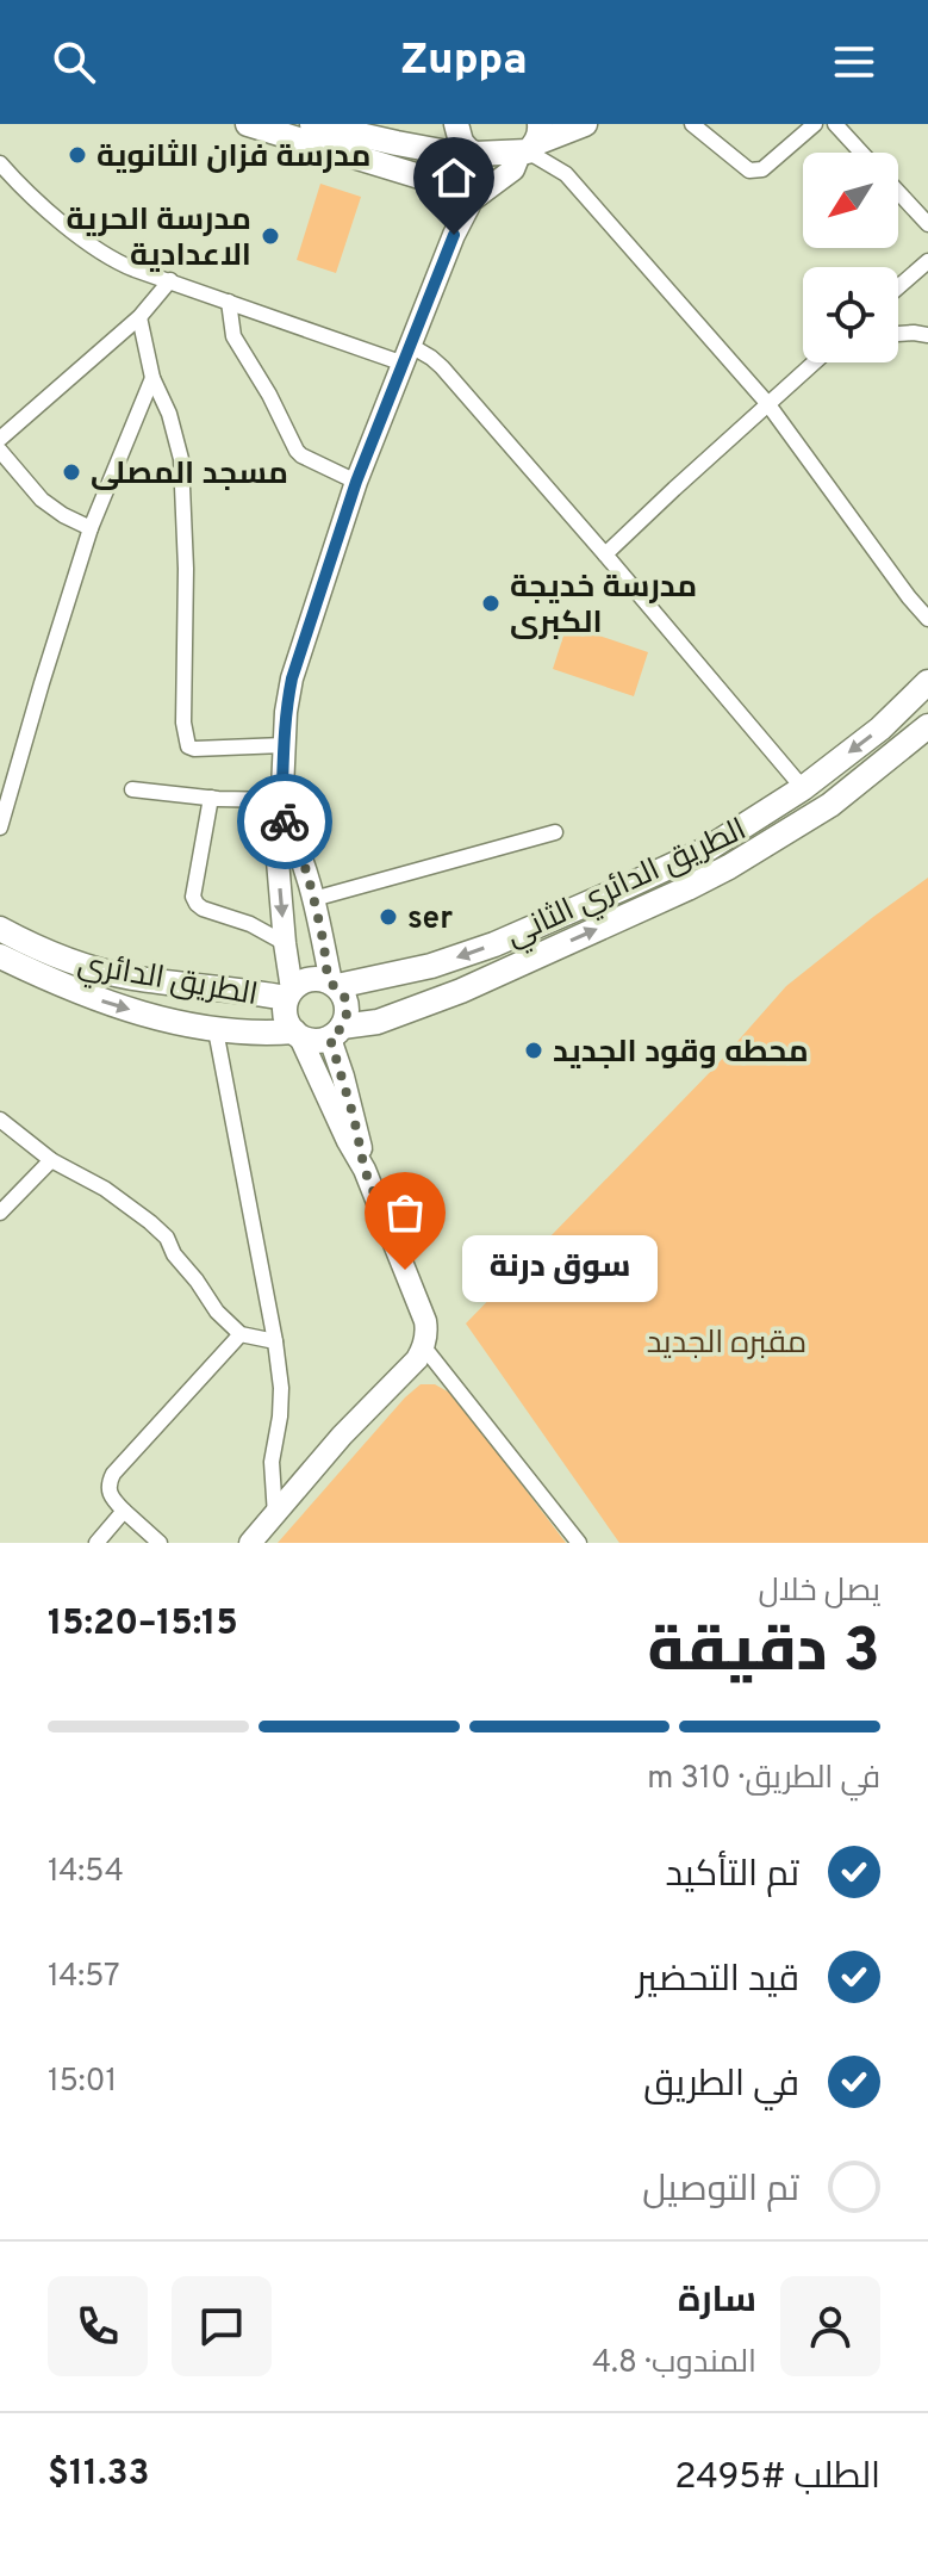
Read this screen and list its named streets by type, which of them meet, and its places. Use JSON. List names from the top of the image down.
{
  "streets": {
    "main road": ["الطريق الدائري الثاني", "الطريق الدائري"]
  },
  "crossings": [
    ["الطريق الدائري الثاني", "الطريق الدائري"]
  ],
  "parks": ["مقبره الجديد"],
  "places": [
    "مدرسة فزان الثانوية",
    "مدرسة الحرية الاعدادية",
    "مسجد المصلى",
    "مدرسة خديجة الكبرى",
    "ser",
    "محطه وقود الجديد",
    "سوق درنة"
  ],
  "north": "bottom left",
  "page": {
    "header": "Zuppa",
    "bubble": "سوق درنة",
    "heading": ["3 دقيقة", "يصل خلال", "15:15–15:20"],
    "panel": [
      "سارة",
      "المندوب · 4.8",
      "الطلب #2495",
      "$11.33"
    ],
    "bar": "في الطريق · 310 m",
    "list": [
      ["تم التأكيد", "14:54"],
      ["قيد التحضير", "14:57"],
      ["في الطريق", "15:01"],
      "تم التوصيل"
    ]
  }
}
